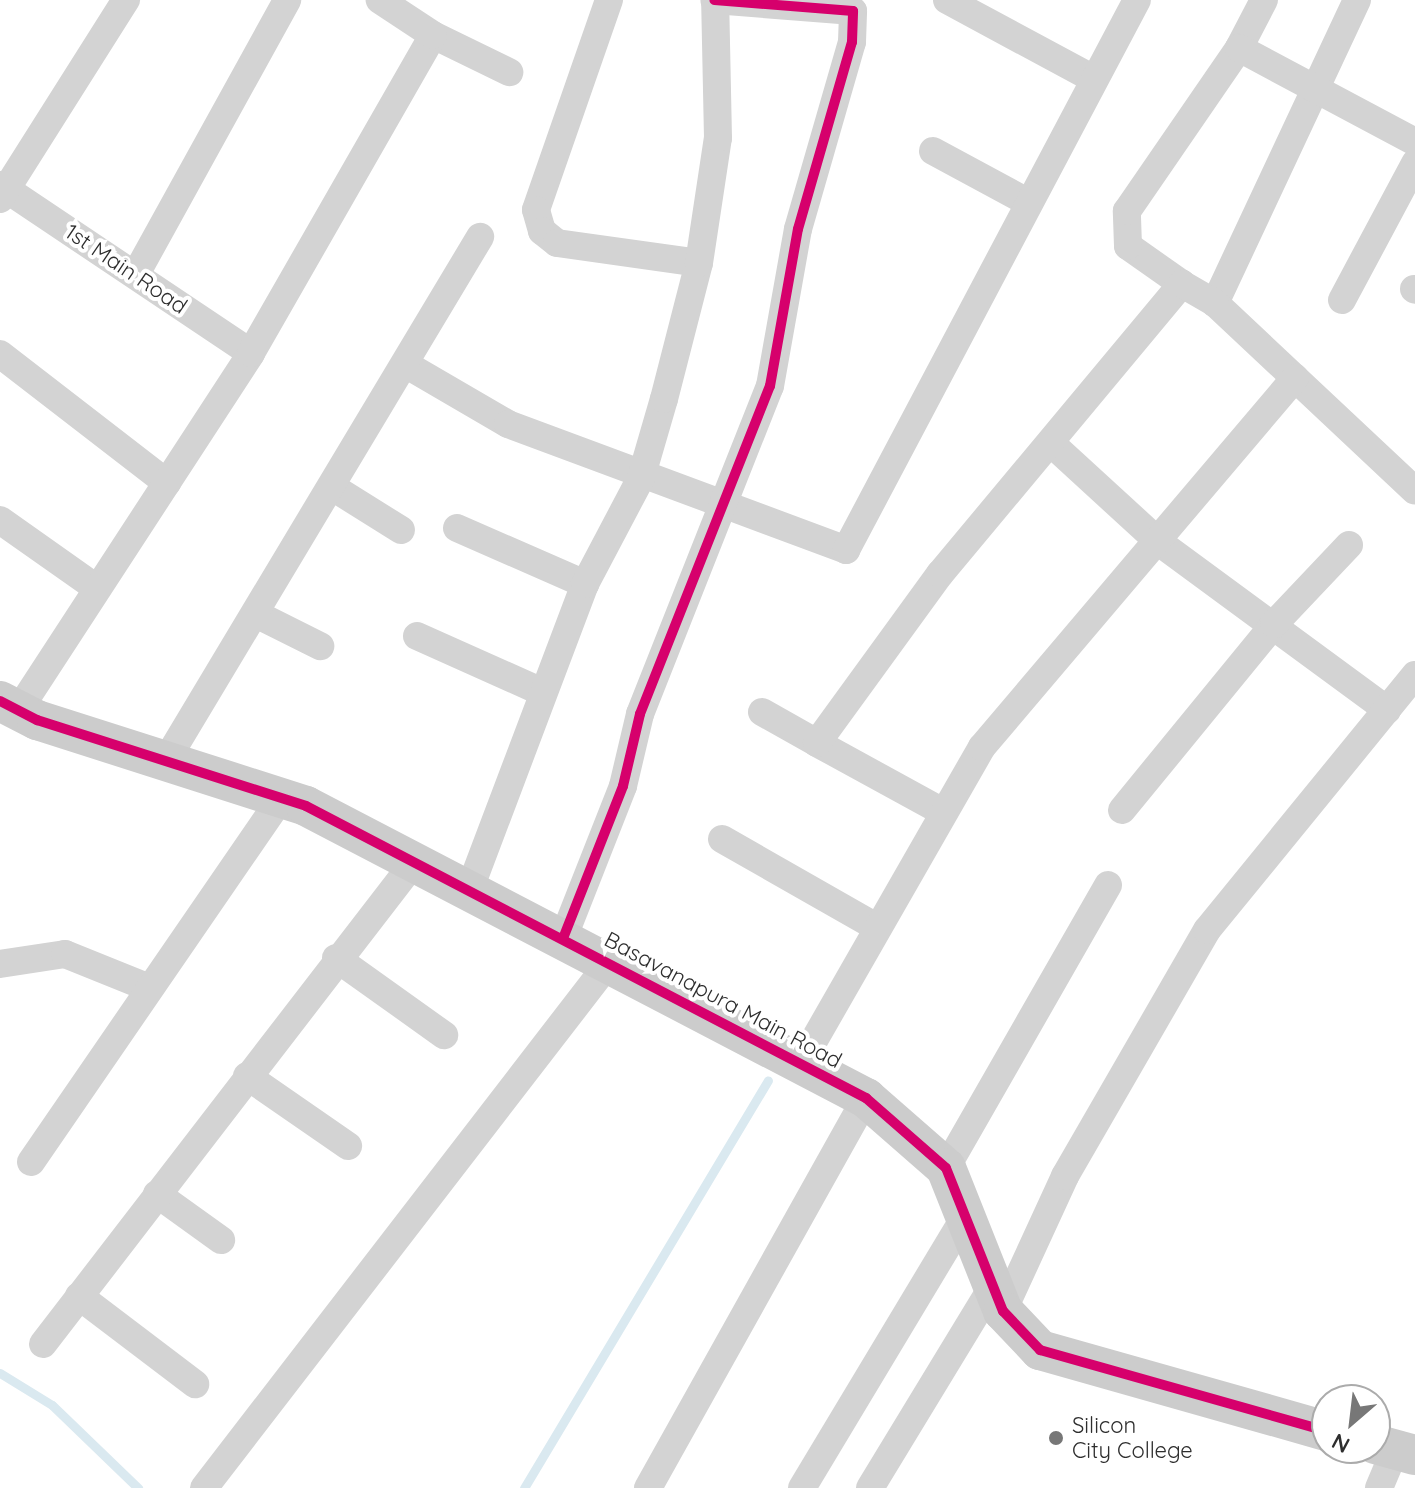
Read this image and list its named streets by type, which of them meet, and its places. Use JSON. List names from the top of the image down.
{
  "streets": {
    "street": ["1st Main Road", "Basavanapura Main Road"]
  },
  "places": ["Silicon City College"],
  "north": "bottom left"
}
